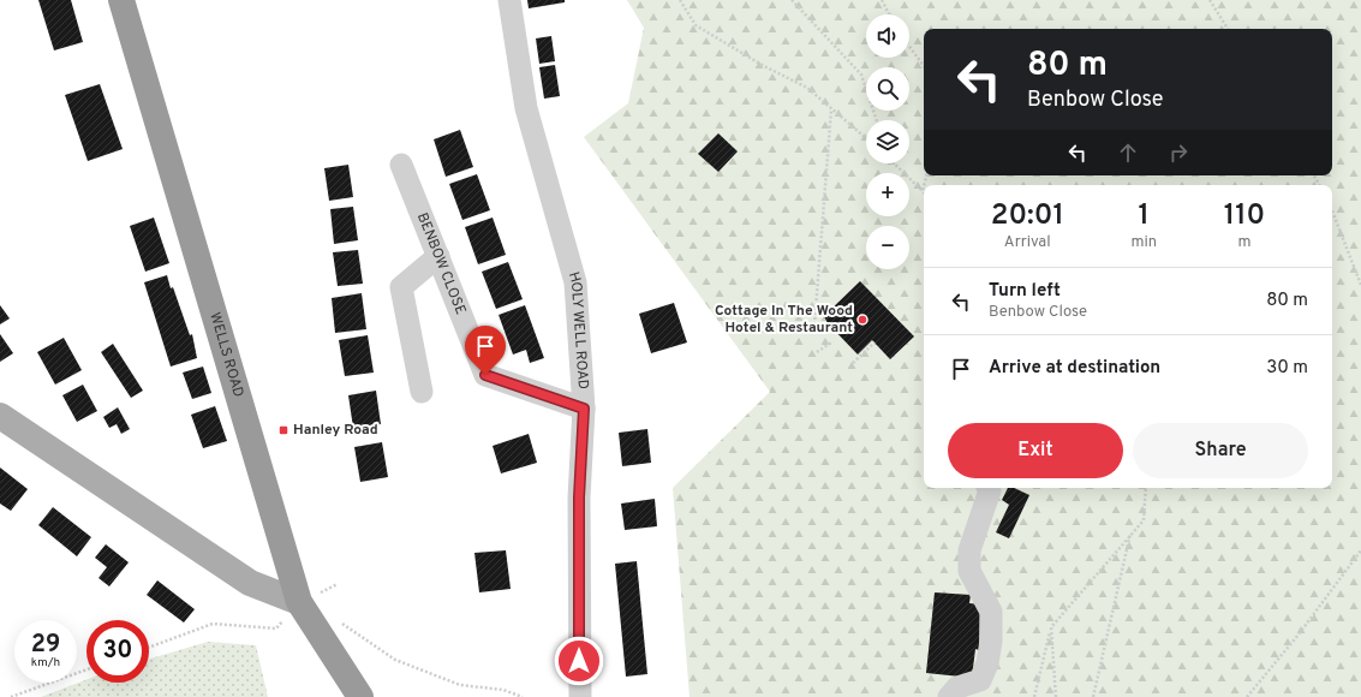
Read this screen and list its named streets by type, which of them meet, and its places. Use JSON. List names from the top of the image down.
{
  "streets": {
    "highway": ["WELLS ROAD"],
    "street": ["BENBOW CLOSE", "HOLY WELL ROAD"]
  },
  "crossings": [
    ["BENBOW CLOSE", "HOLY WELL ROAD"]
  ],
  "places": {
    "other": ["Cottage In The Wood Hotel & Restaurant"],
    "transit": ["Hanley Road"]
  },
  "page": {
    "map_buttons": ["+", "−"],
    "turn": ["80 m", "Benbow Close"],
    "eta": [
      "20:01",
      "Arrival",
      "1",
      "min",
      "110",
      "m"
    ],
    "list": [
      {
        "name": "Turn left",
        "note": "Benbow Close",
        "value": "80 m"
      },
      {
        "name": "Arrive at destination",
        "value": "30 m"
      }
    ],
    "buttons": ["Exit", "Share"],
    "speed": "29 km/h",
    "limit": "30"
  }
}
